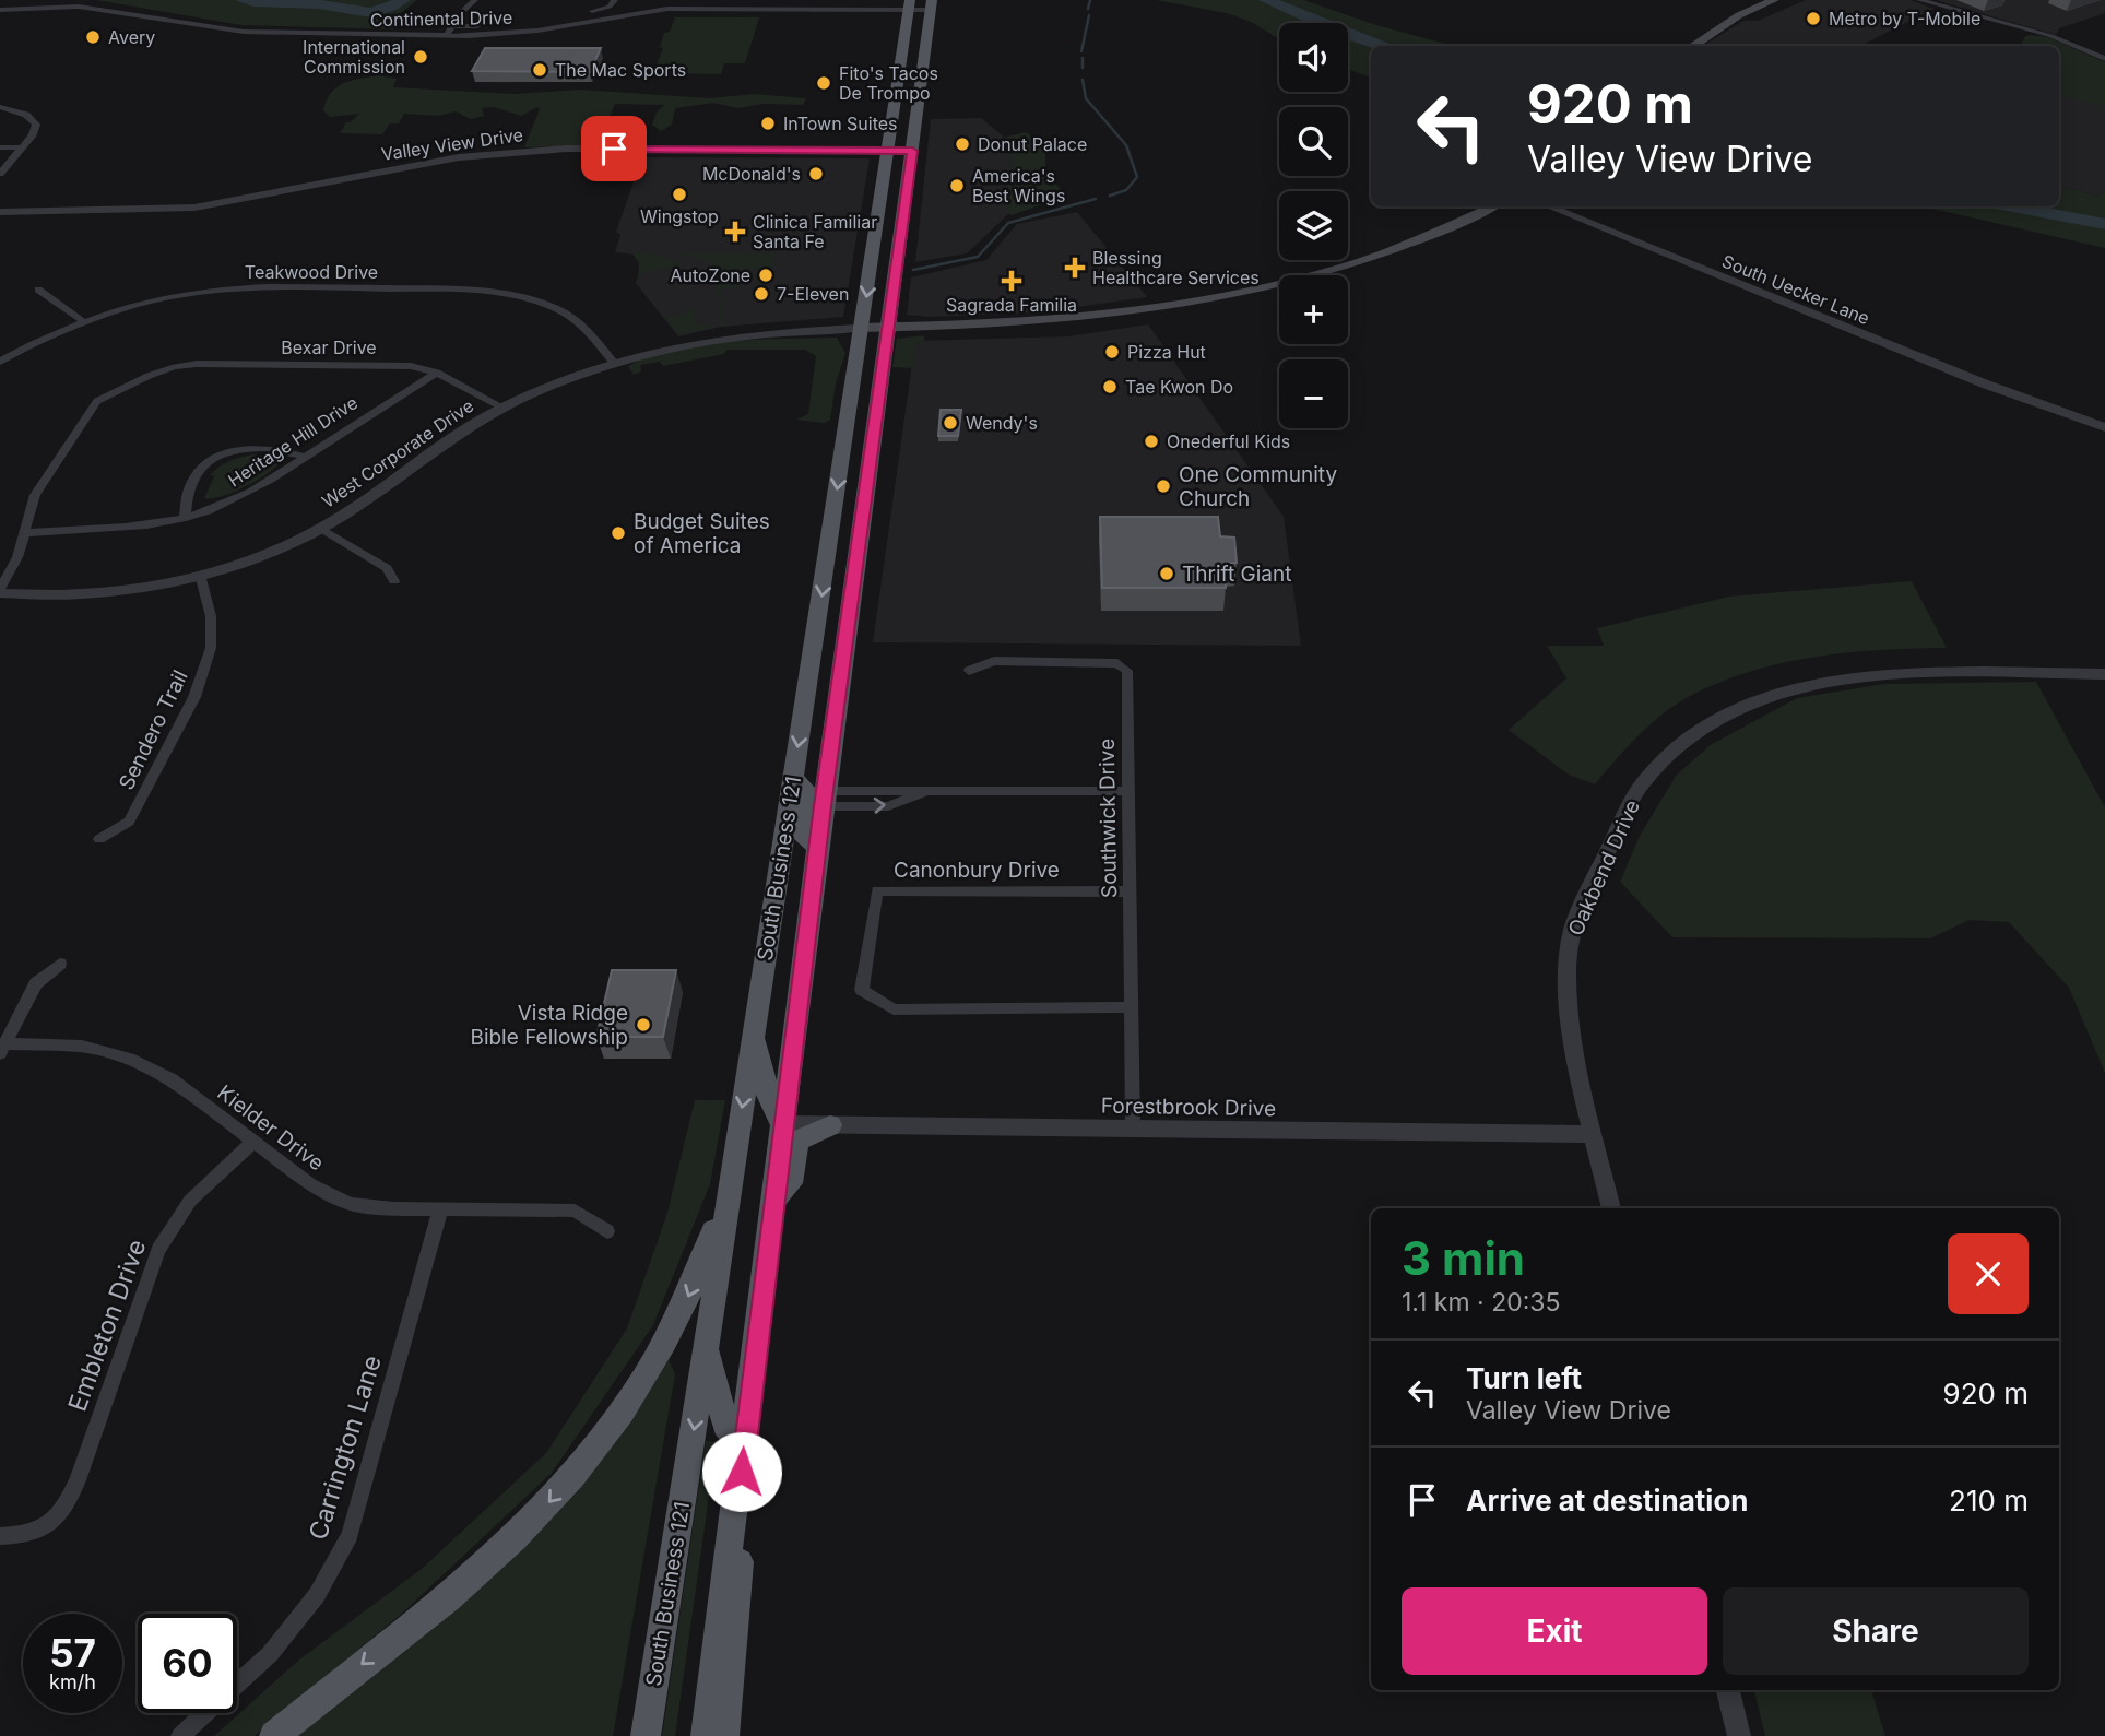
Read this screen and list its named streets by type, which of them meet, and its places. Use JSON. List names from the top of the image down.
{
  "streets": {
    "main road": ["South Business 121"],
    "street": [
      "Continental Drive",
      "Valley View Drive",
      "Teakwood Drive",
      "South Uecker Lane",
      "Bexar Drive",
      "Heritage Hill Drive",
      "West Corporate Drive",
      "Sendero Trail",
      "Southwick Drive",
      "Oakbend Drive",
      "Canonbury Drive",
      "Forestbrook Drive",
      "Kielder Drive",
      "Embleton Drive",
      "Carrington Lane"
    ]
  },
  "crossings": [
    ["Continental Drive", "South Business 121"],
    ["Valley View Drive", "South Business 121"],
    ["Teakwood Drive", "West Corporate Drive"],
    ["Bexar Drive", "Heritage Hill Drive"],
    ["Bexar Drive", "West Corporate Drive"],
    ["West Corporate Drive", "Sendero Trail"],
    ["West Corporate Drive", "South Business 121"],
    ["Southwick Drive", "Canonbury Drive"],
    ["Southwick Drive", "Forestbrook Drive"],
    ["Oakbend Drive", "Forestbrook Drive"],
    ["South Business 121", "Forestbrook Drive"],
    ["Kielder Drive", "Embleton Drive"],
    ["Kielder Drive", "Carrington Lane"]
  ],
  "places": {
    "other": [
      "Metro by T-Mobile",
      "Avery",
      "International Commission",
      "The Mac Sports",
      "Fito's Tacos De Trompo",
      "InTown Suites",
      "Donut Palace",
      "McDonald's",
      "America's Best Wings",
      "Wingstop",
      "AutoZone",
      "7-Eleven",
      "Pizza Hut",
      "Tae Kwon Do",
      "Wendy's",
      "Onederful Kids",
      "One Community Church",
      "Budget Suites of America",
      "Thrift Giant",
      "Vista Ridge Bible Fellowship"
    ],
    "health": ["Clinica Familiar Santa Fe", "Blessing Healthcare Services", "Sagrada Familia"]
  },
  "page": {
    "map_buttons": ["+", "−"],
    "turn": ["920 m", "Valley View Drive"],
    "heading": ["3 min", "1.1 km · 20:35"],
    "list": [
      {
        "name": "Turn left",
        "note": "Valley View Drive",
        "value": "920 m"
      },
      {
        "name": "Arrive at destination",
        "value": "210 m"
      }
    ],
    "buttons": ["Exit", "Share"],
    "speed": "57 km/h",
    "limit": "60"
  }
}
